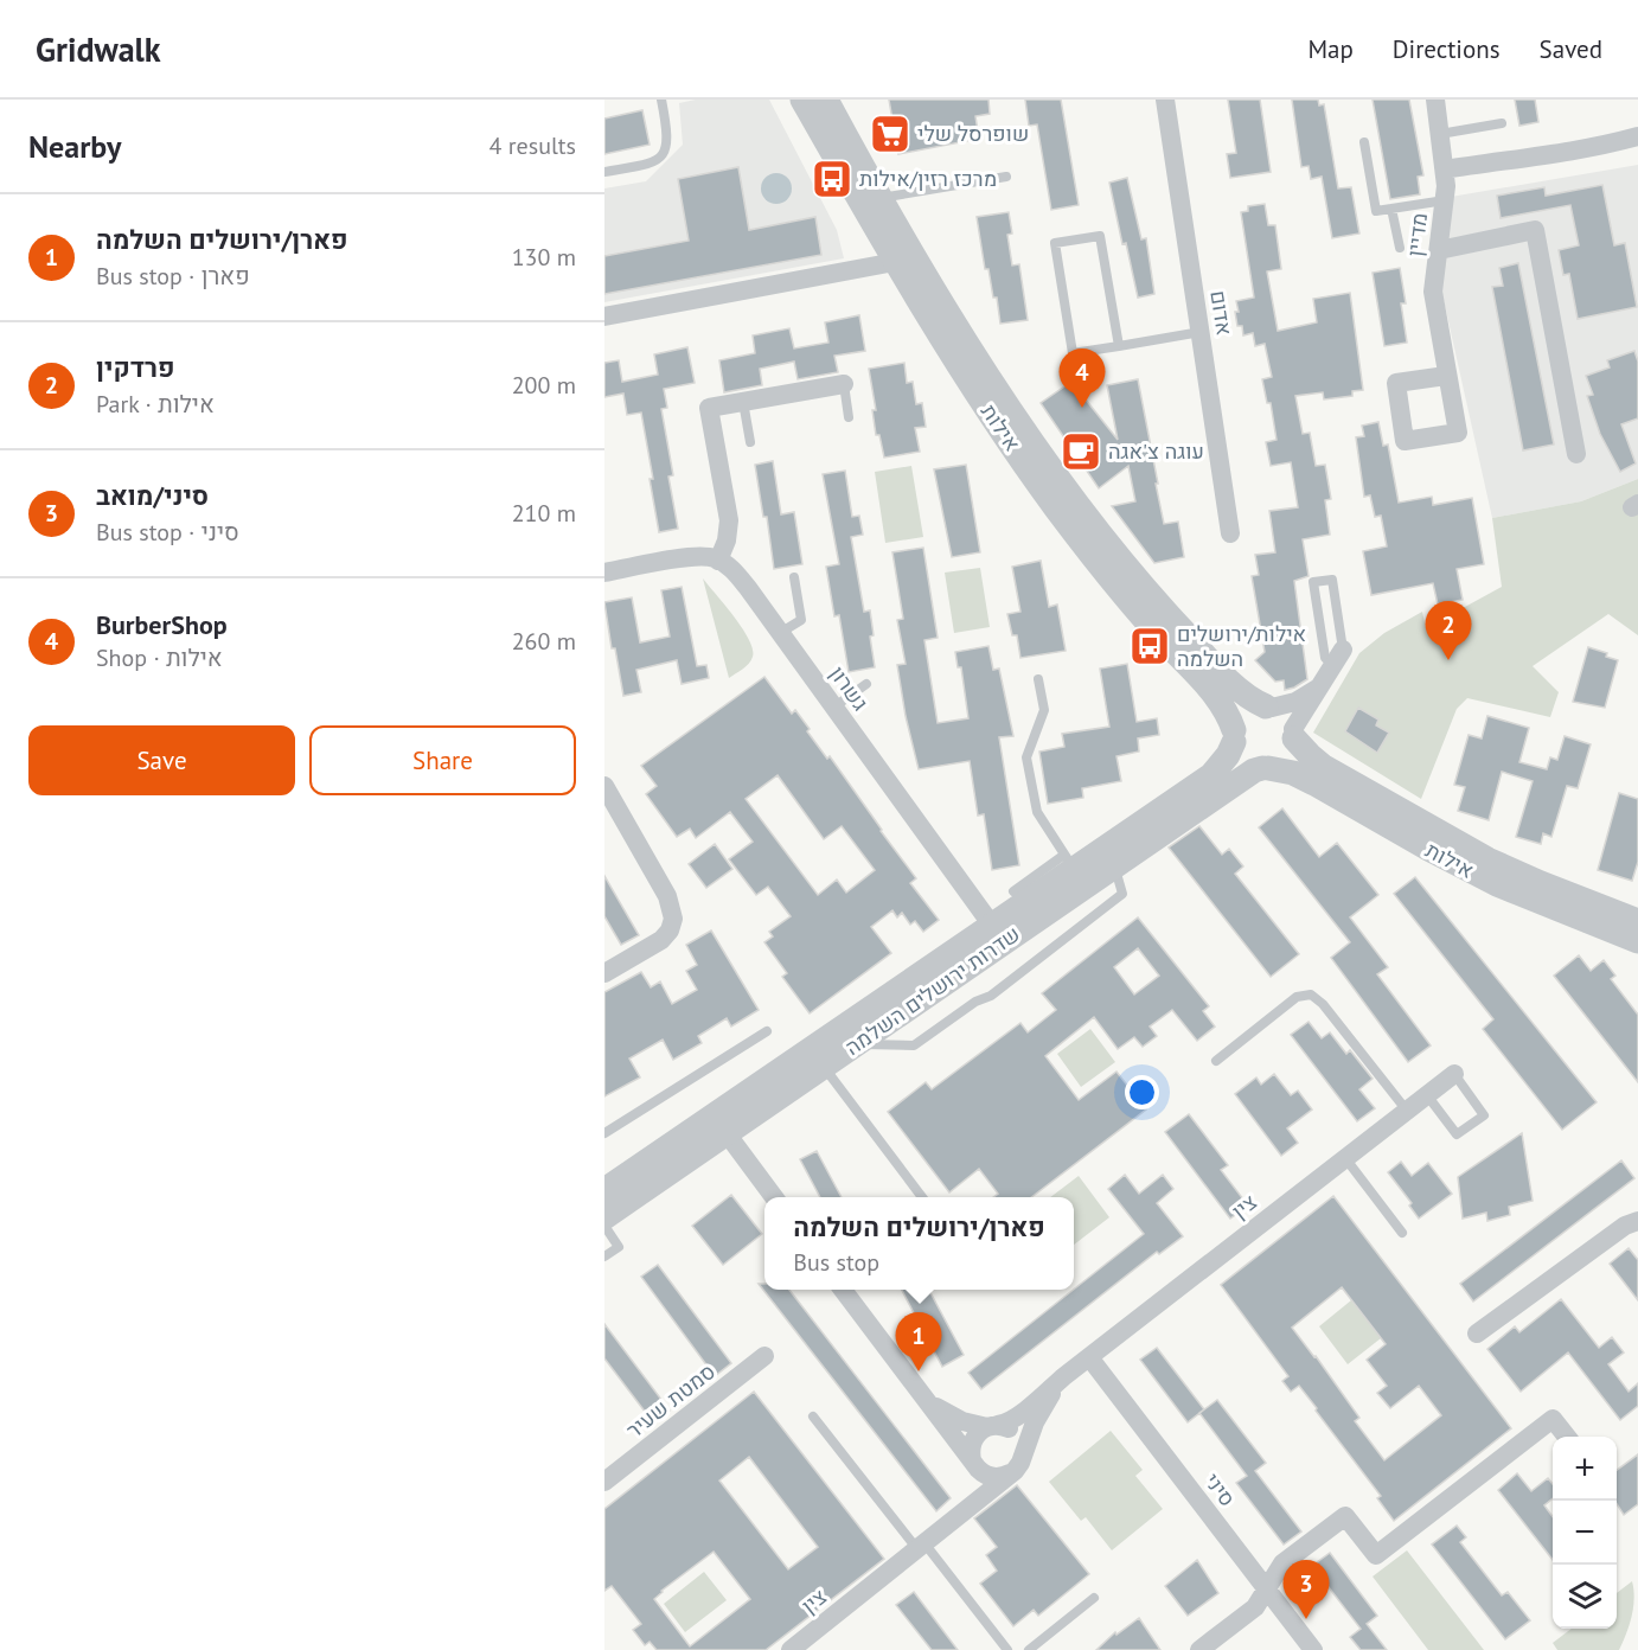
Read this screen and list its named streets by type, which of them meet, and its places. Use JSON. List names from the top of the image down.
{
  "streets": {
    "street": [
      "מדיין",
      "אדום",
      "אילות",
      "גשרון",
      "שדרות ירושלים השלמה",
      "צין",
      "סמטת שעיר",
      "סיני"
    ]
  },
  "crossings": [
    ["אילות", "שדרות ירושלים השלמה"],
    ["גשרון", "שדרות ירושלים השלמה"],
    ["צין", "סיני"]
  ],
  "places": {
    "supermarket": ["שופרסל שלי"],
    "bus stop": ["מרכז רזין/אילות", "אילות/ירושלים השלמה"],
    "cafe": ["עוגה צ'אגה"]
  },
  "page": {
    "header": "Gridwalk",
    "nav": ["Map", "Directions", "Saved"],
    "heading": ["Nearby", "4 results"],
    "list": [
      {
        "mark": "1",
        "name": "פארן/ירושלים השלמה",
        "note": "Bus stop · פארן",
        "value": "130 m"
      },
      {
        "mark": "2",
        "name": "פרדקין",
        "note": "Park · אילות",
        "value": "200 m"
      },
      {
        "mark": "3",
        "name": "סיני/מואב",
        "note": "Bus stop · סיני",
        "value": "210 m"
      },
      {
        "mark": "4",
        "name": "BurberShop",
        "note": "Shop · אילות",
        "value": "260 m"
      }
    ],
    "pins": [
      "4",
      "2",
      "1",
      "3"
    ],
    "buttons": ["Save", "Share"],
    "popup": ["פארן/ירושלים השלמה", "Bus stop"],
    "map_buttons": ["+", "−"]
  }
}
